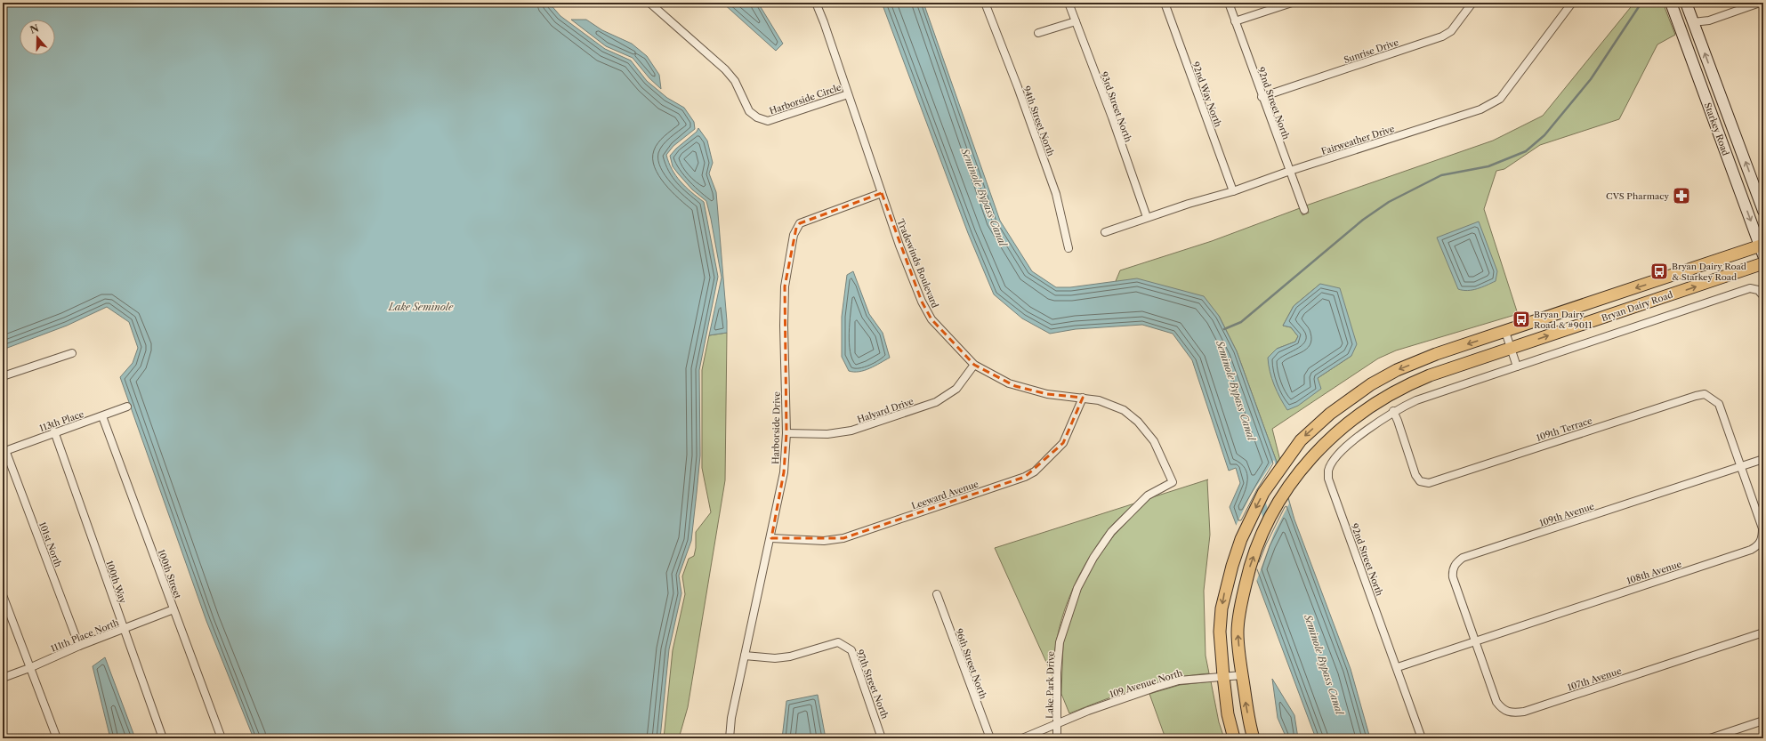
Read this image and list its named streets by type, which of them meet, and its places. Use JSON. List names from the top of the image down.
{
  "streets": {
    "main road": ["Starkey Road", "Bryan Dairy Road"],
    "street": [
      "Sunrise Drive",
      "92nd Way North",
      "Harborside Circle",
      "92nd Street North",
      "93rd Street North",
      "94th Street North",
      "Fairweather Drive",
      "Tradewinds Boulevard",
      "Halyard Drive",
      "113th Place",
      "Harborside Drive",
      "109th Terrace",
      "Leeward Avenue",
      "109th Avenue",
      "101st North",
      "108th Avenue",
      "100th Street",
      "100th Way",
      "111th Place North",
      "96th Street North",
      "107th Avenue",
      "109 Avenue North",
      "97th Street North",
      "Lake Park Drive"
    ]
  },
  "crossings": [
    ["Sunrise Drive", "92nd Street North"],
    ["92nd Way North", "Fairweather Drive"],
    ["Harborside Circle", "Tradewinds Boulevard"],
    ["92nd Street North", "Fairweather Drive"],
    ["92nd Street North", "109th Terrace"],
    ["92nd Street North", "108th Avenue"],
    ["93rd Street North", "Fairweather Drive"],
    ["Starkey Road", "Bryan Dairy Road"],
    ["Tradewinds Boulevard", "Halyard Drive"],
    ["Tradewinds Boulevard", "Harborside Drive"],
    ["Tradewinds Boulevard", "Leeward Avenue"],
    ["Tradewinds Boulevard", "Lake Park Drive"],
    ["Bryan Dairy Road", "109 Avenue North"],
    ["Halyard Drive", "Harborside Drive"],
    ["113th Place", "101st North"],
    ["113th Place", "100th Street"],
    ["113th Place", "100th Way"],
    ["Harborside Drive", "Leeward Avenue"],
    ["Harborside Drive", "97th Street North"],
    ["109th Terrace", "109th Avenue"],
    ["109th Terrace", "108th Avenue"],
    ["109th Avenue", "108th Avenue"],
    ["109th Avenue", "107th Avenue"],
    ["101st North", "111th Place North"],
    ["108th Avenue", "107th Avenue"],
    ["100th Street", "111th Place North"],
    ["100th Way", "111th Place North"],
    ["109 Avenue North", "Lake Park Drive"]
  ],
  "water": ["Seminole Bypass Canal", "Lake Seminole"],
  "places": {
    "pharmacy": ["CVS Pharmacy"],
    "bus stop": ["Bryan Dairy Road & Starkey Road", "Bryan Dairy Road & #9011"]
  },
  "north": "top"
}
